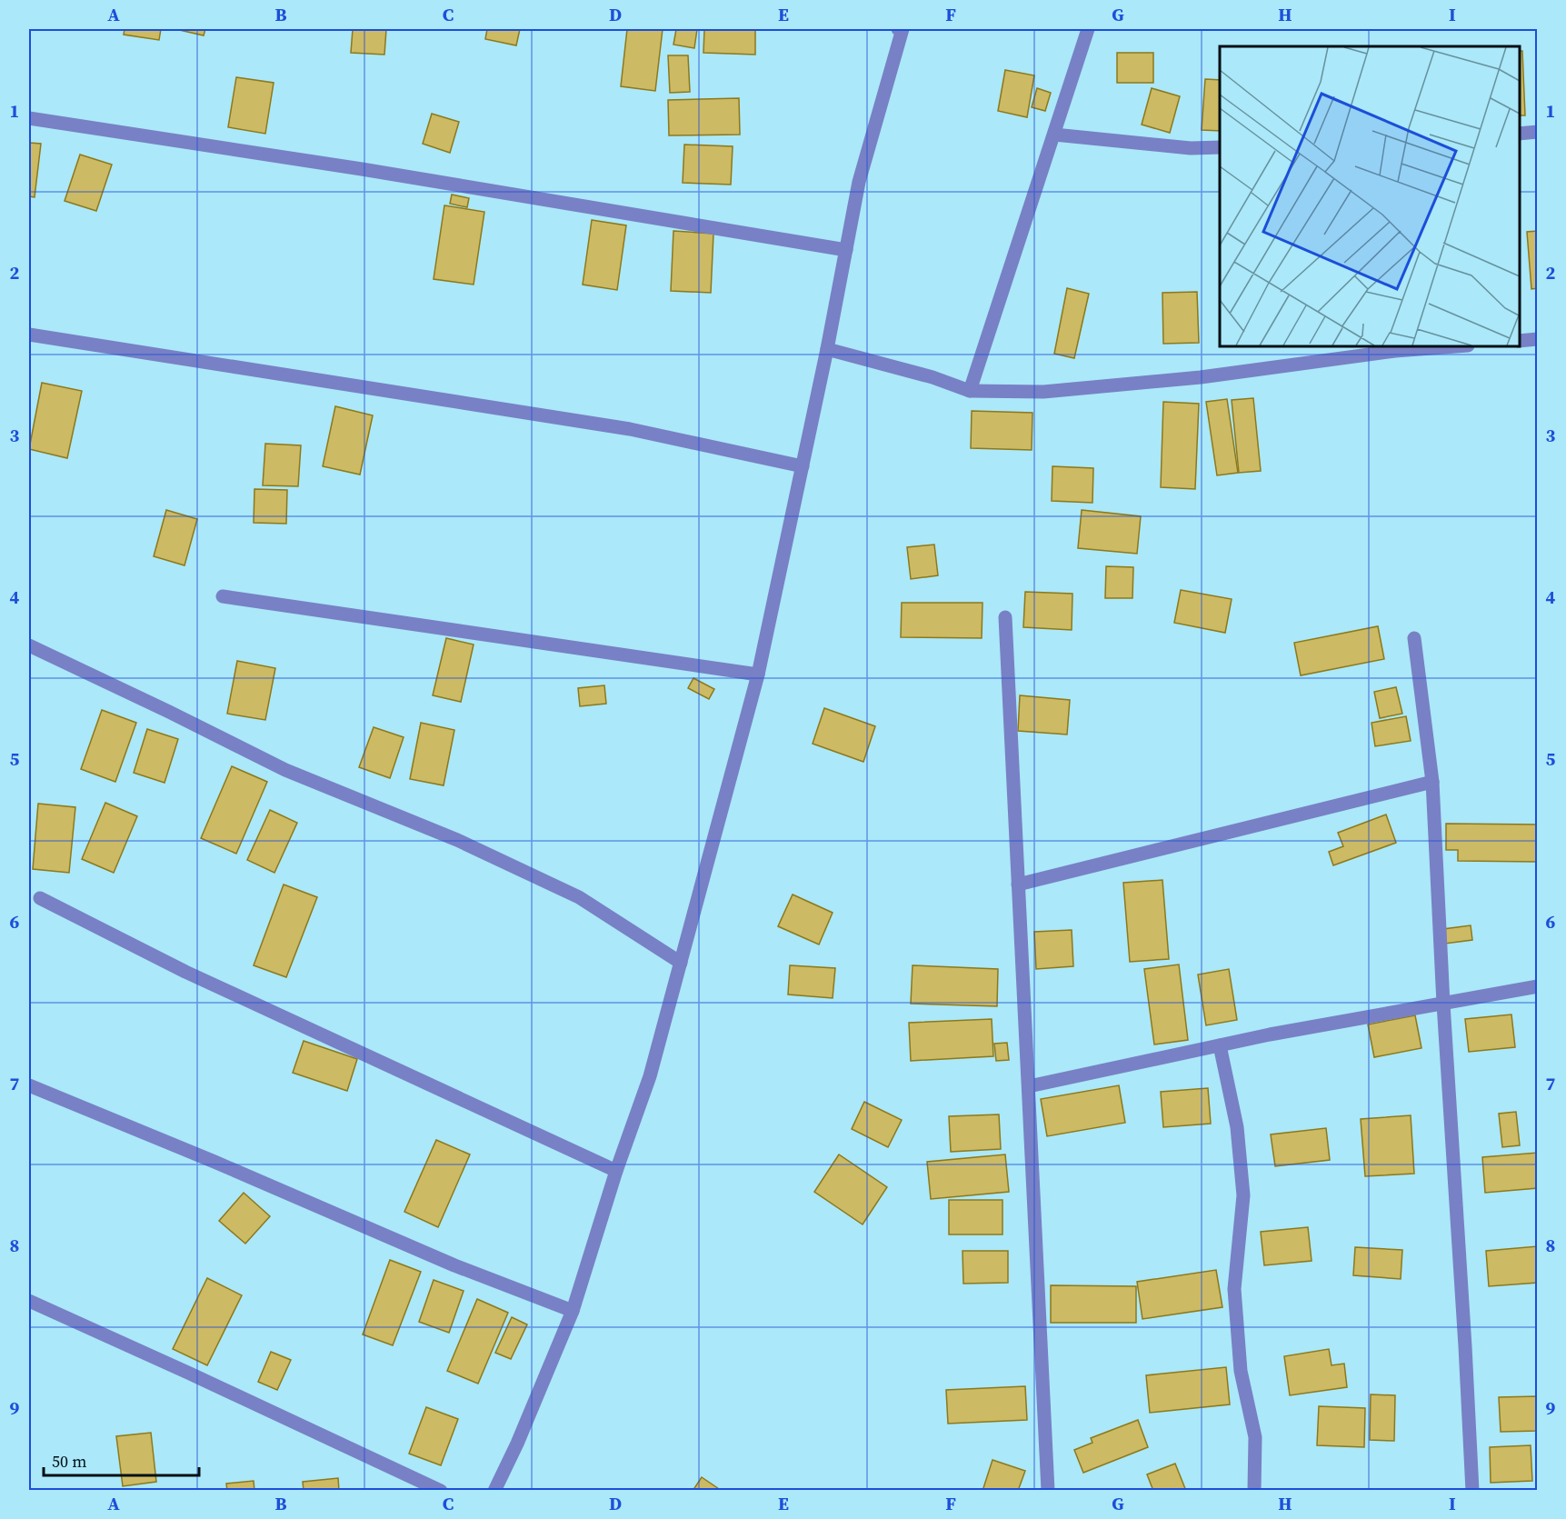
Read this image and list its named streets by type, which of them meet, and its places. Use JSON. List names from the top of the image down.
{
  "scale_bar": "50 m",
  "grid": {
    "columns": [
      "A",
      "B",
      "C",
      "D",
      "E",
      "F",
      "G",
      "H",
      "I"
    ],
    "rows": [
      "1",
      "2",
      "3",
      "4",
      "5",
      "6",
      "7",
      "8",
      "9"
    ]
  }
}
